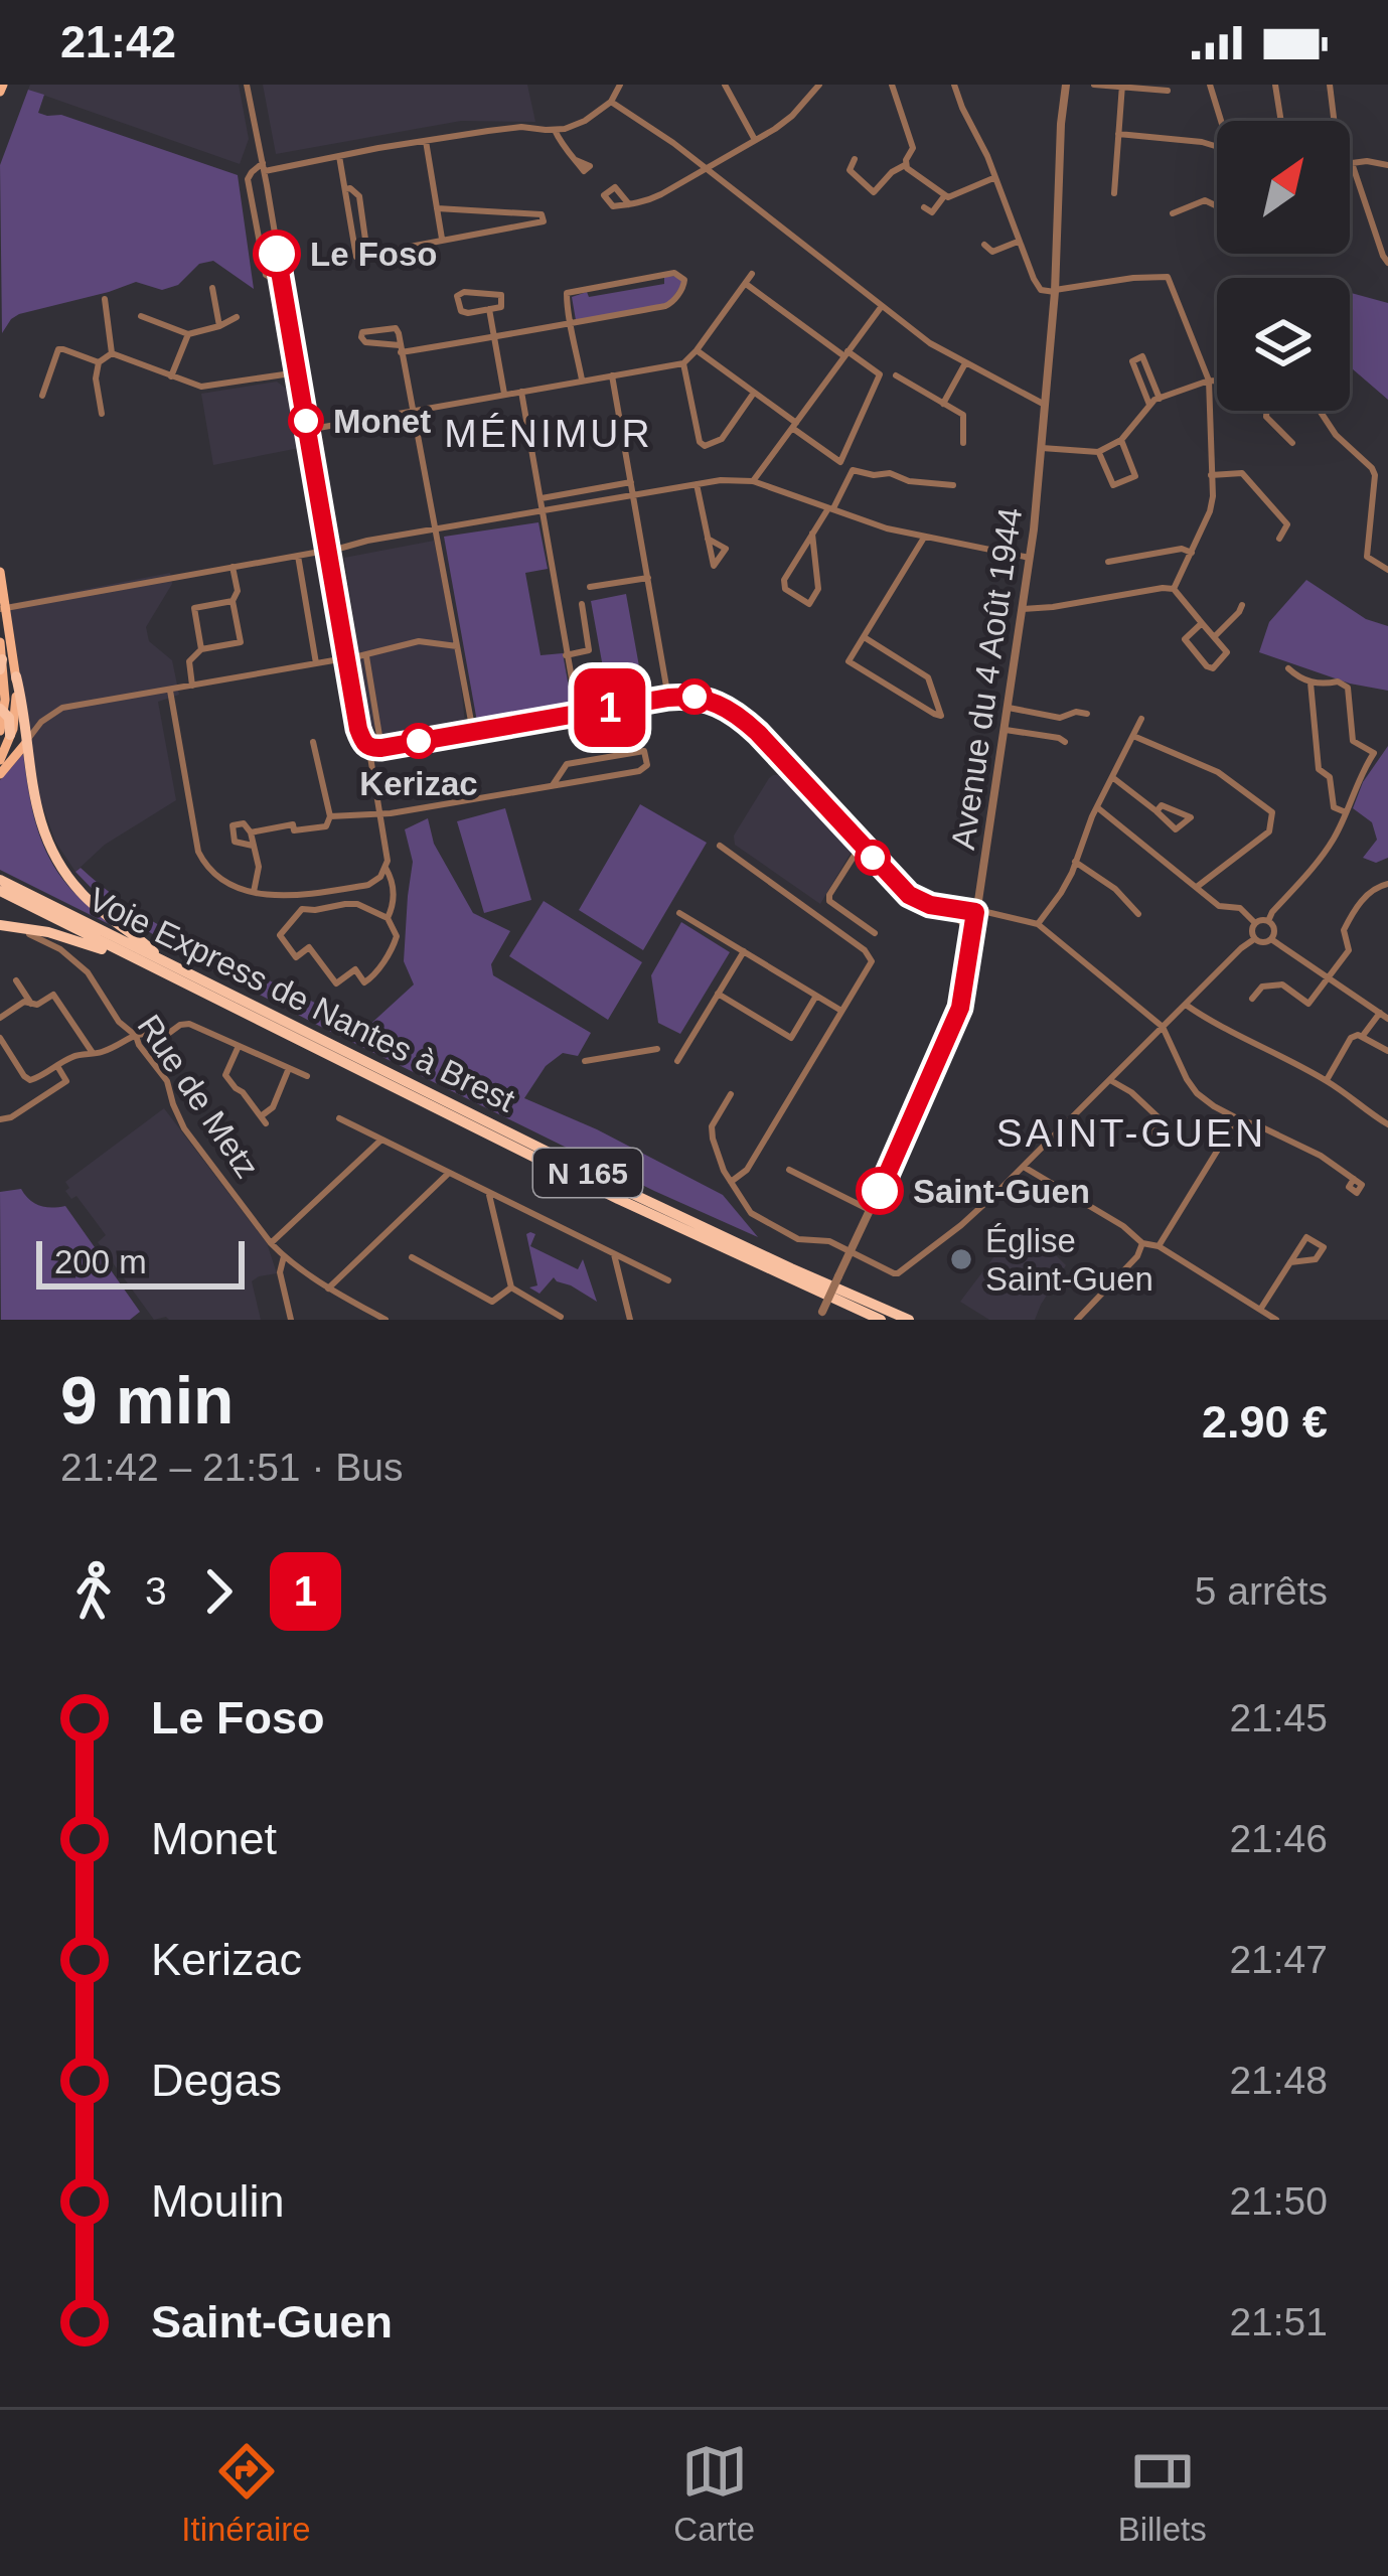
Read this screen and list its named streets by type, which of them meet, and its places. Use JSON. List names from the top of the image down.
{
  "streets": {
    "highway": ["Voie Express de Nantes à Brest", "N 165"],
    "street": ["Avenue du 4 Août 1944", "Rue de Metz"]
  },
  "districts": ["MÉNIMUR", "SAINT-GUEN"],
  "places": [
    "Le Foso",
    "Monet",
    "Kerizac",
    "Saint-Guen",
    "Église Saint-Guen"
  ],
  "lines": ["bus line 1"],
  "scale_bar": "200 m",
  "north": "top right",
  "page": {
    "status": "21:42",
    "on_map": "1",
    "scale": "200 m",
    "heading": ["9 min", "21:42 – 21:51 · Bus", "2.90 €"],
    "legs": ["3", "1", "5 arrêts"],
    "list": [
      {
        "name": "Le Foso",
        "value": "21:45"
      },
      {
        "name": "Monet",
        "value": "21:46"
      },
      {
        "name": "Kerizac",
        "value": "21:47"
      },
      {
        "name": "Degas",
        "value": "21:48"
      },
      {
        "name": "Moulin",
        "value": "21:50"
      },
      {
        "name": "Saint-Guen",
        "value": "21:51"
      }
    ],
    "tabs": ["Itinéraire", "Carte", "Billets"]
  }
}
